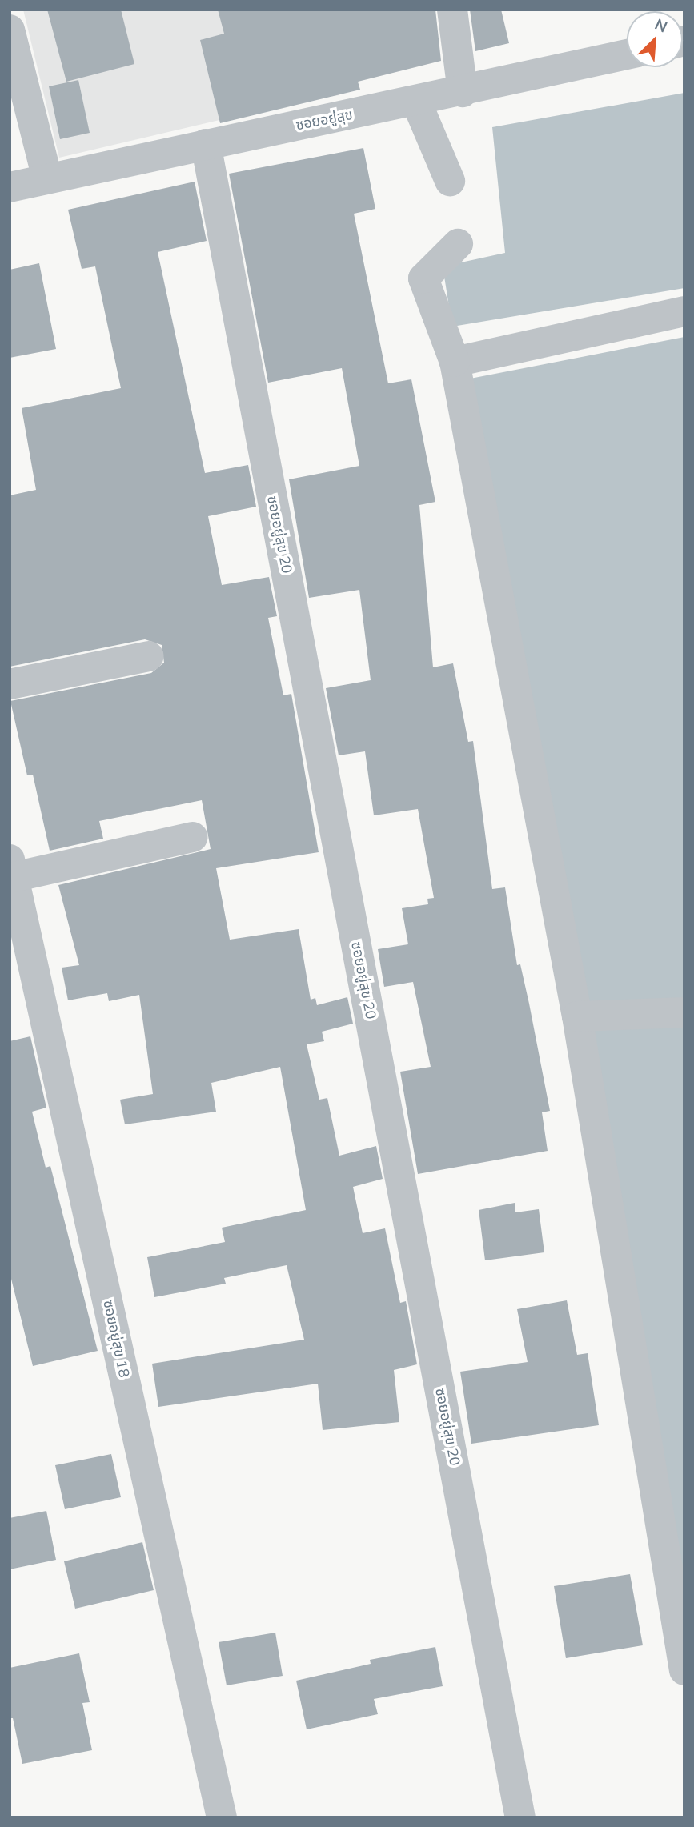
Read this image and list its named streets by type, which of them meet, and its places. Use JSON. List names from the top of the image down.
{
  "streets": {
    "street": ["ซอยอยู่สุข", "ซอยอยู่สุข 20", "ซอยอยู่สุข 18"]
  },
  "crossings": [
    ["ซอยอยู่สุข", "ซอยอยู่สุข 20"]
  ],
  "north": "top right"
}
